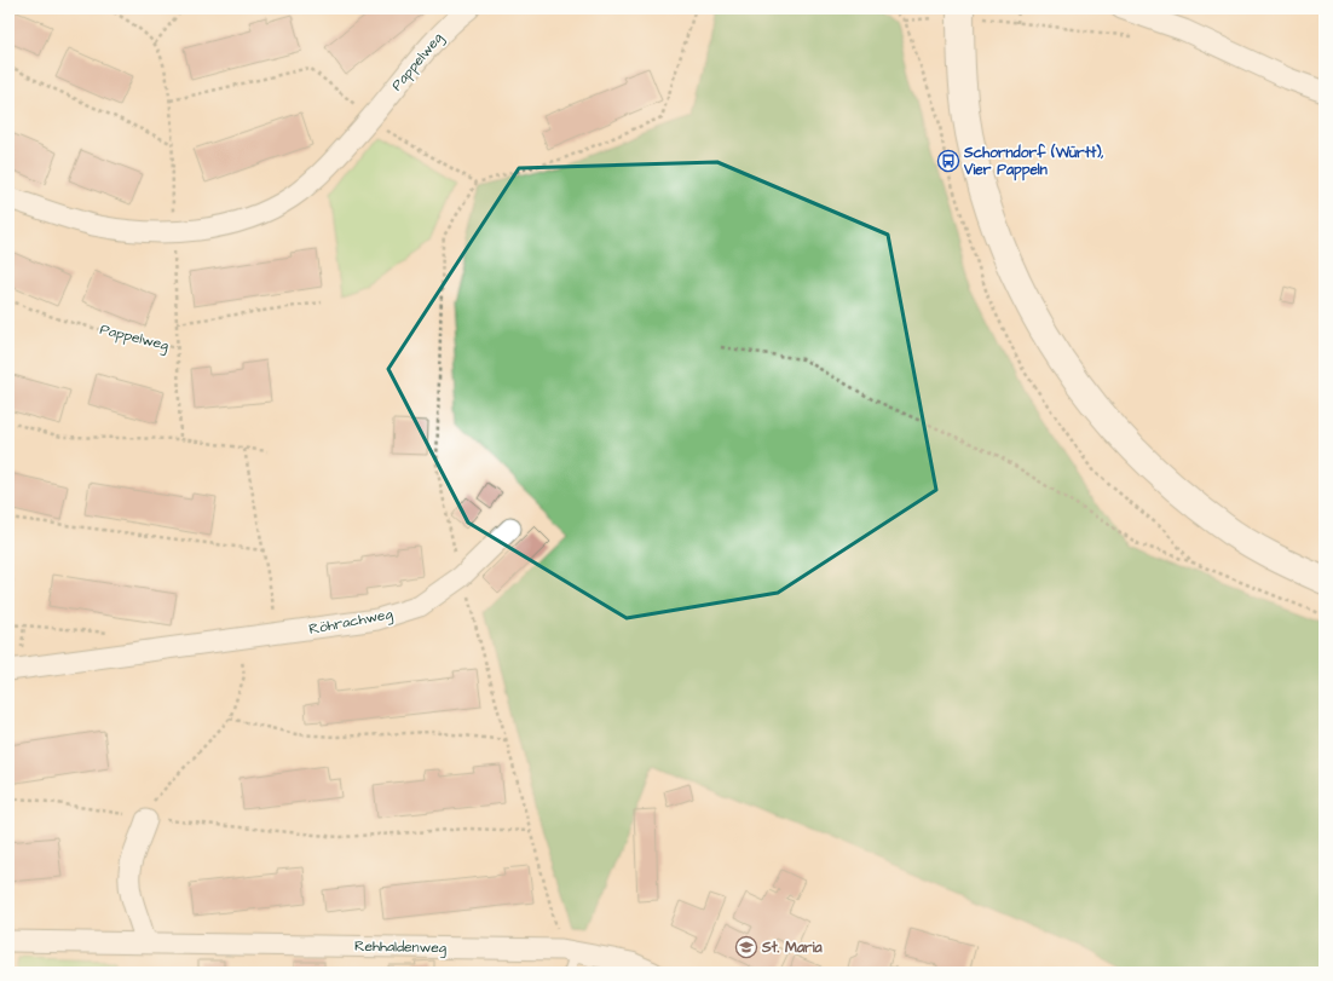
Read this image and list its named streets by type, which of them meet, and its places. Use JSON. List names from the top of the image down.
{
  "streets": {
    "street": ["Pappelweg", "Röhrachweg", "Rehhaldenweg"]
  },
  "places": {
    "bus stop": ["Schorndorf (Württ), Vier Pappeln"],
    "school or university": ["St. Maria"]
  }
}
